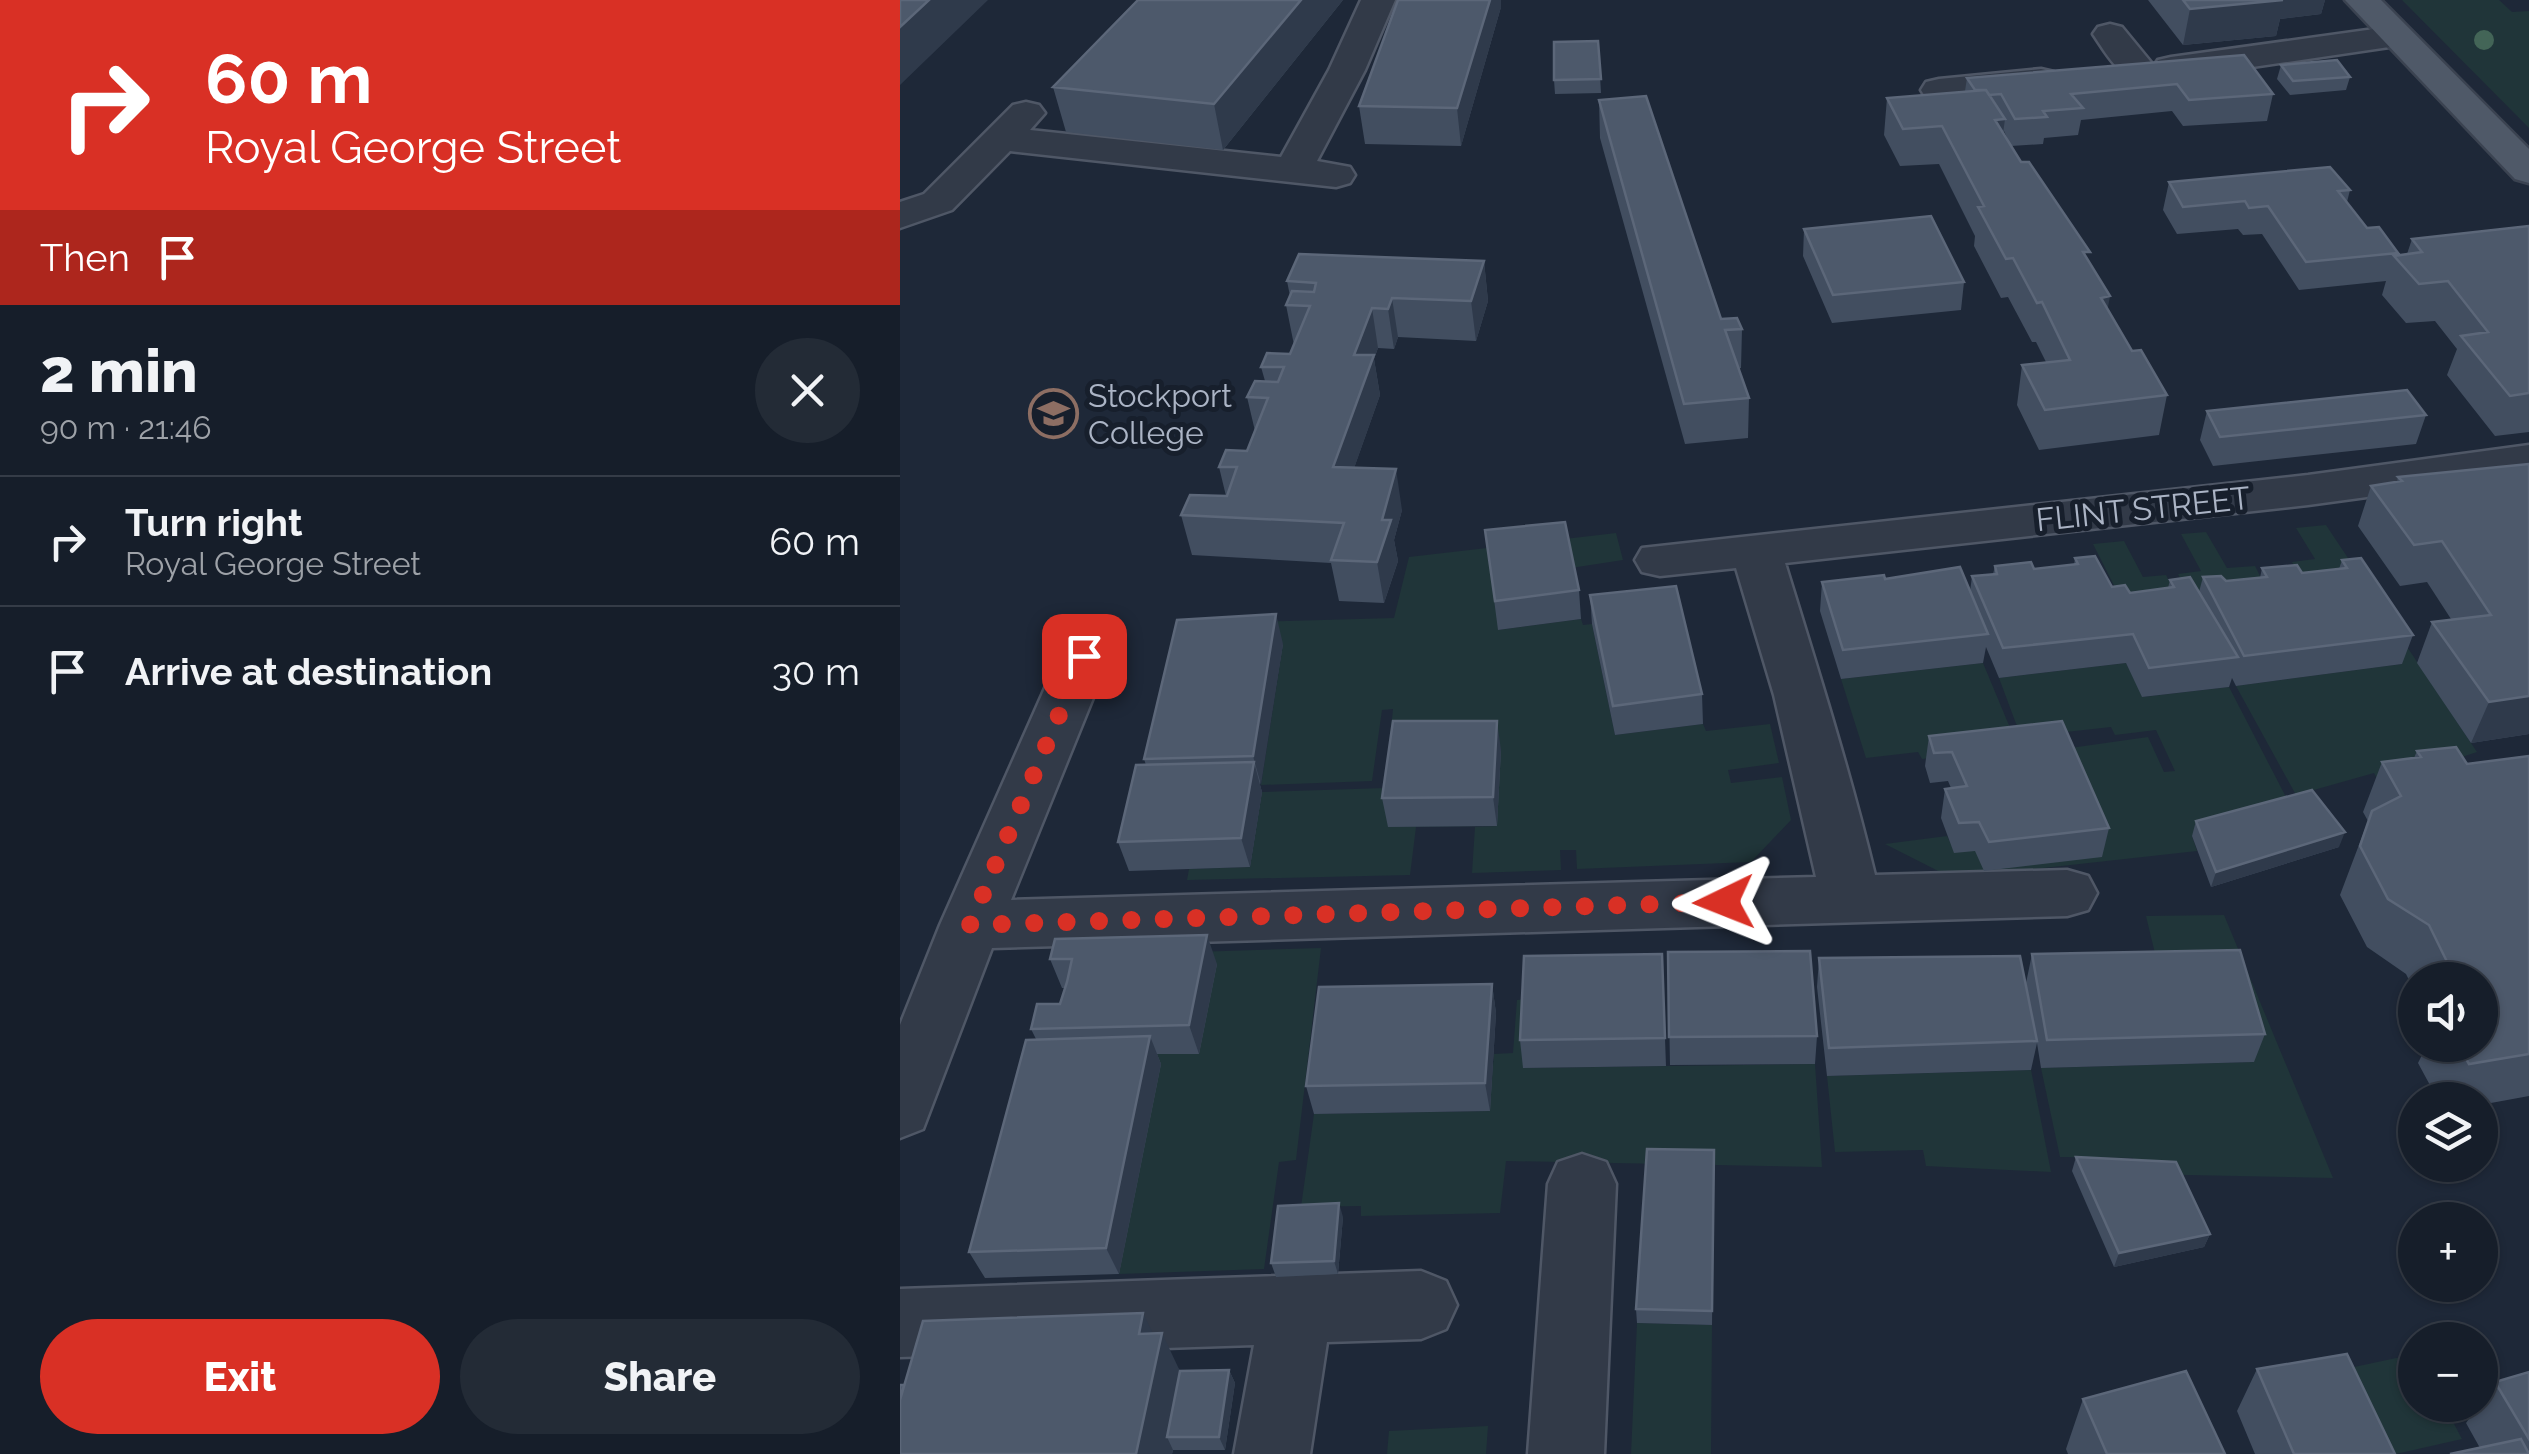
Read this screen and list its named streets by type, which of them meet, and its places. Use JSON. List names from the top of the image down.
{
  "streets": {
    "street": ["FLINT STREET"]
  },
  "places": {
    "school or university": ["Stockport College"]
  },
  "page": {
    "turn": ["60 m", "Royal George Street"],
    "then": "Then",
    "heading": ["2 min", "90 m · 21:46"],
    "list": [
      {
        "name": "Turn right",
        "note": "Royal George Street",
        "value": "60 m"
      },
      {
        "name": "Arrive at destination",
        "value": "30 m"
      }
    ],
    "map_buttons": ["+", "−"],
    "buttons": ["Exit", "Share"]
  }
}
